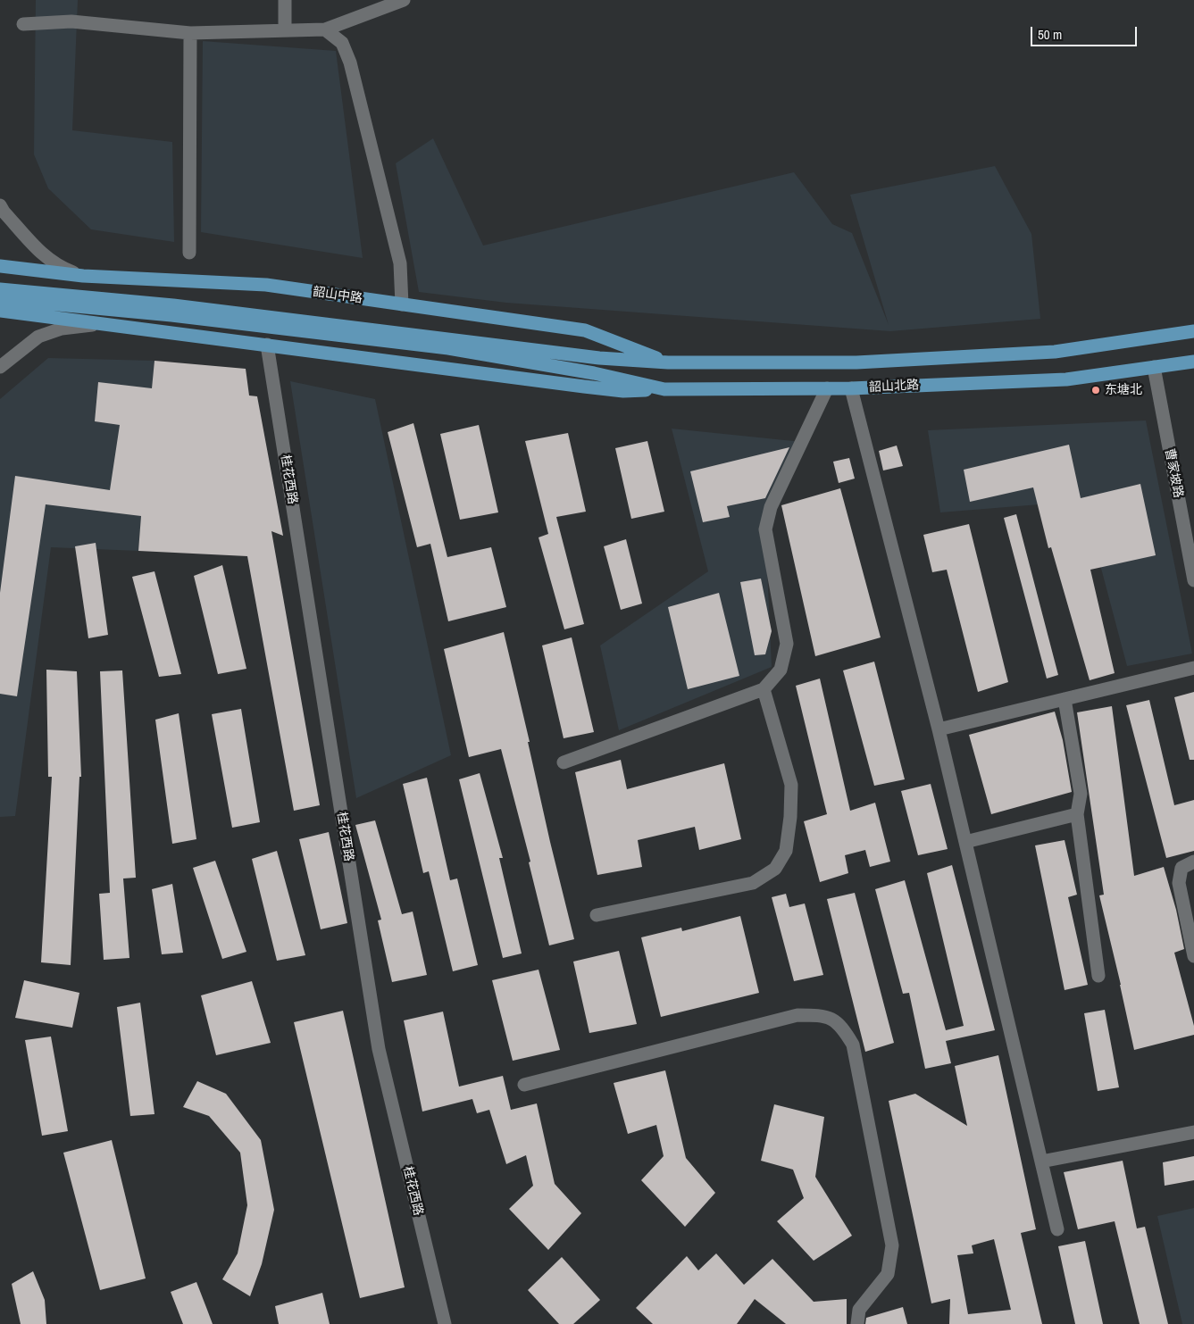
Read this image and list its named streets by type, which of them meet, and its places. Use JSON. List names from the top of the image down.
{
  "streets": {
    "main road": ["韶山中路", "韶山北路"],
    "street": ["曹家坡路", "桂花西路"]
  },
  "crossings": [
    ["韶山北路", "曹家坡路"]
  ],
  "places": ["东塘北"],
  "scale_bar": "50 m"
}
